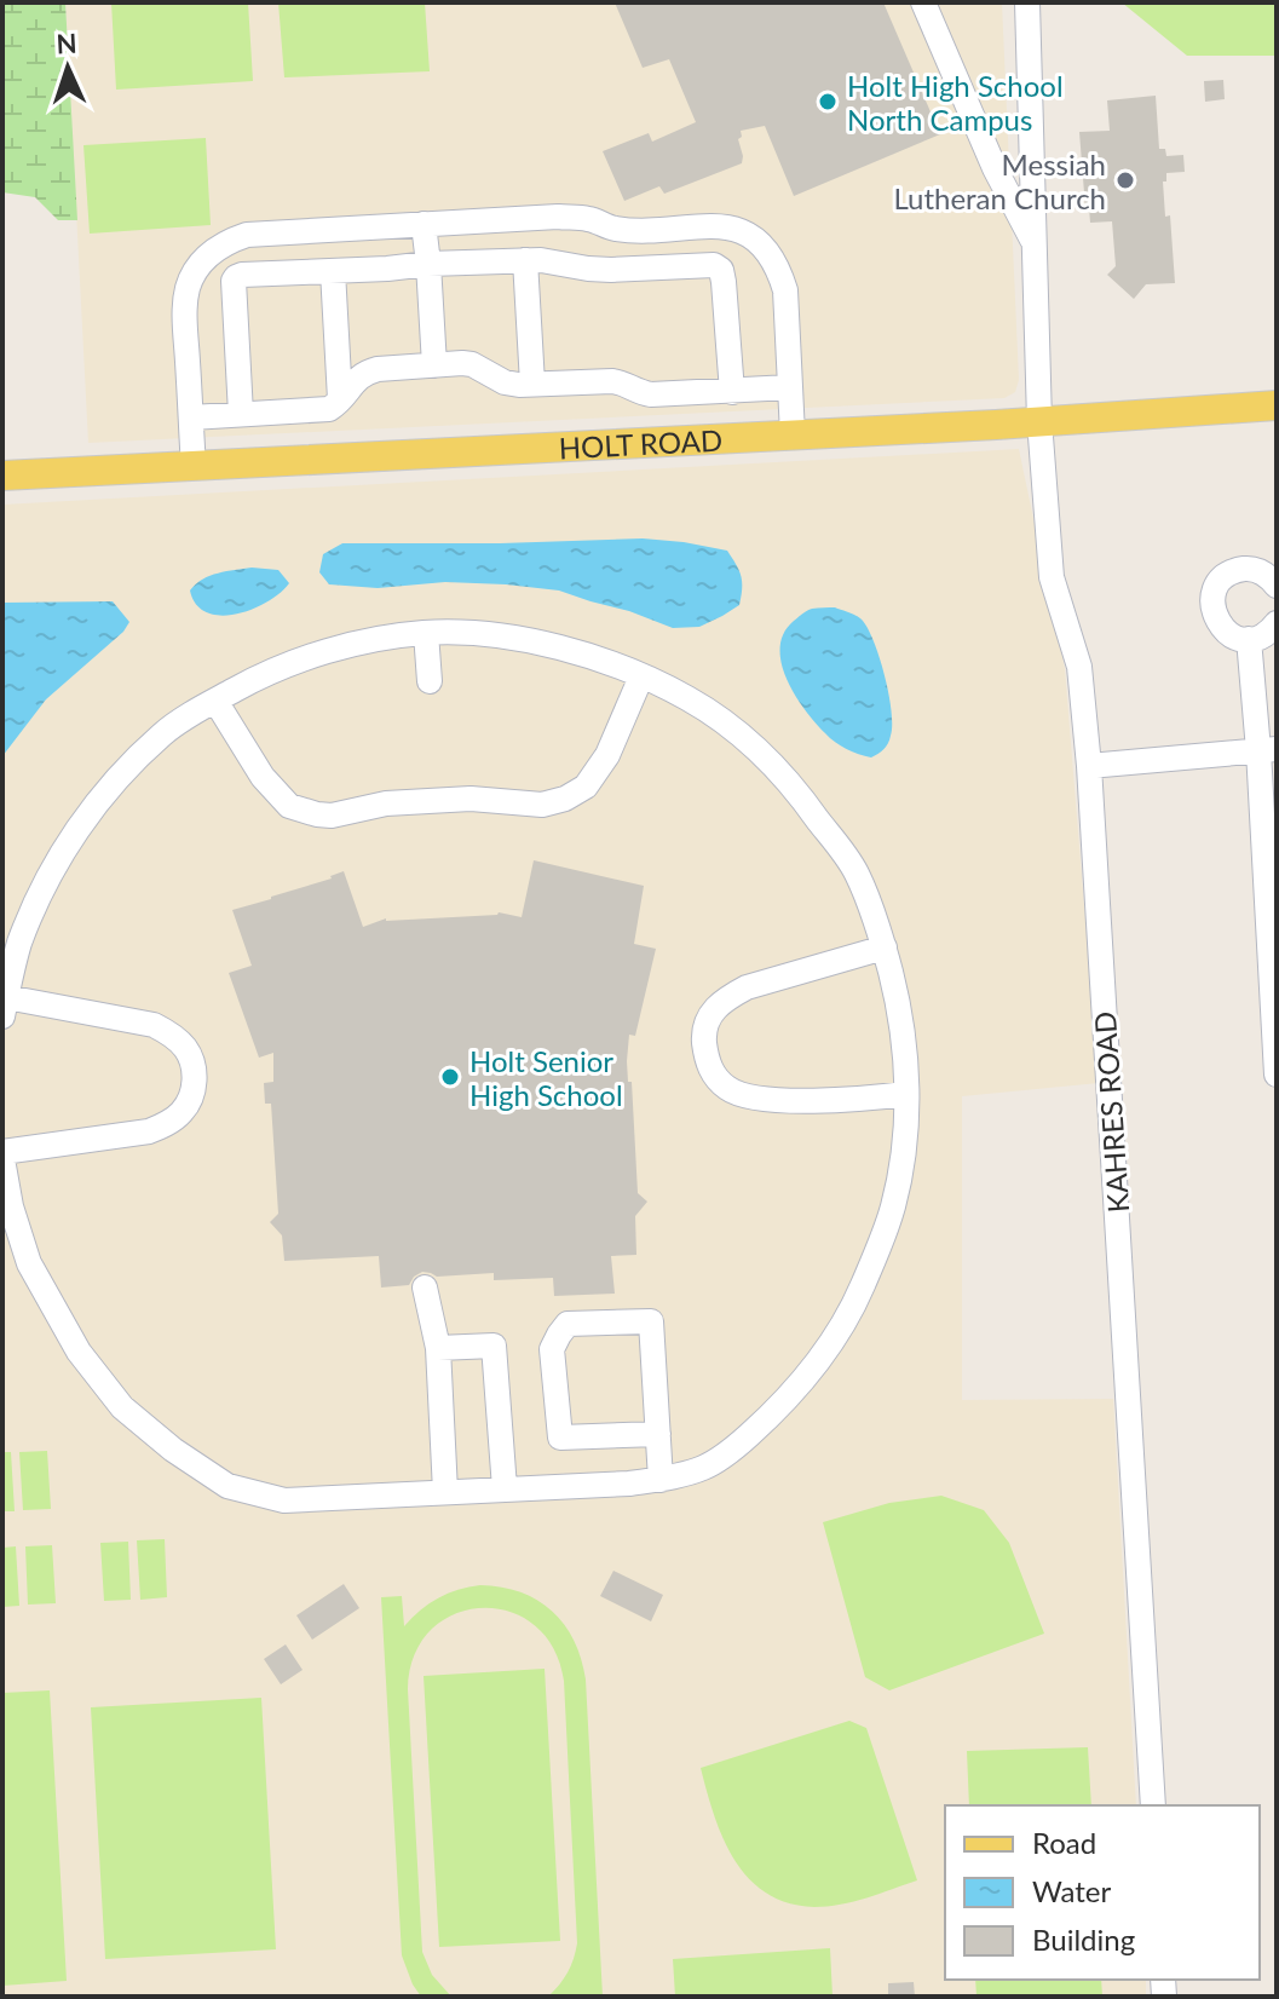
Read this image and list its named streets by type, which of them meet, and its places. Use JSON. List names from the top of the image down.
{
  "streets": {
    "main road": ["HOLT ROAD"],
    "street": ["KAHRES ROAD"]
  },
  "crossings": [
    ["HOLT ROAD", "KAHRES ROAD"]
  ],
  "places": ["Holt High School North Campus", "Messiah Lutheran Church", "Holt Senior High School"],
  "legend": ["Road", "Water", "Building"],
  "north": "top"
}
